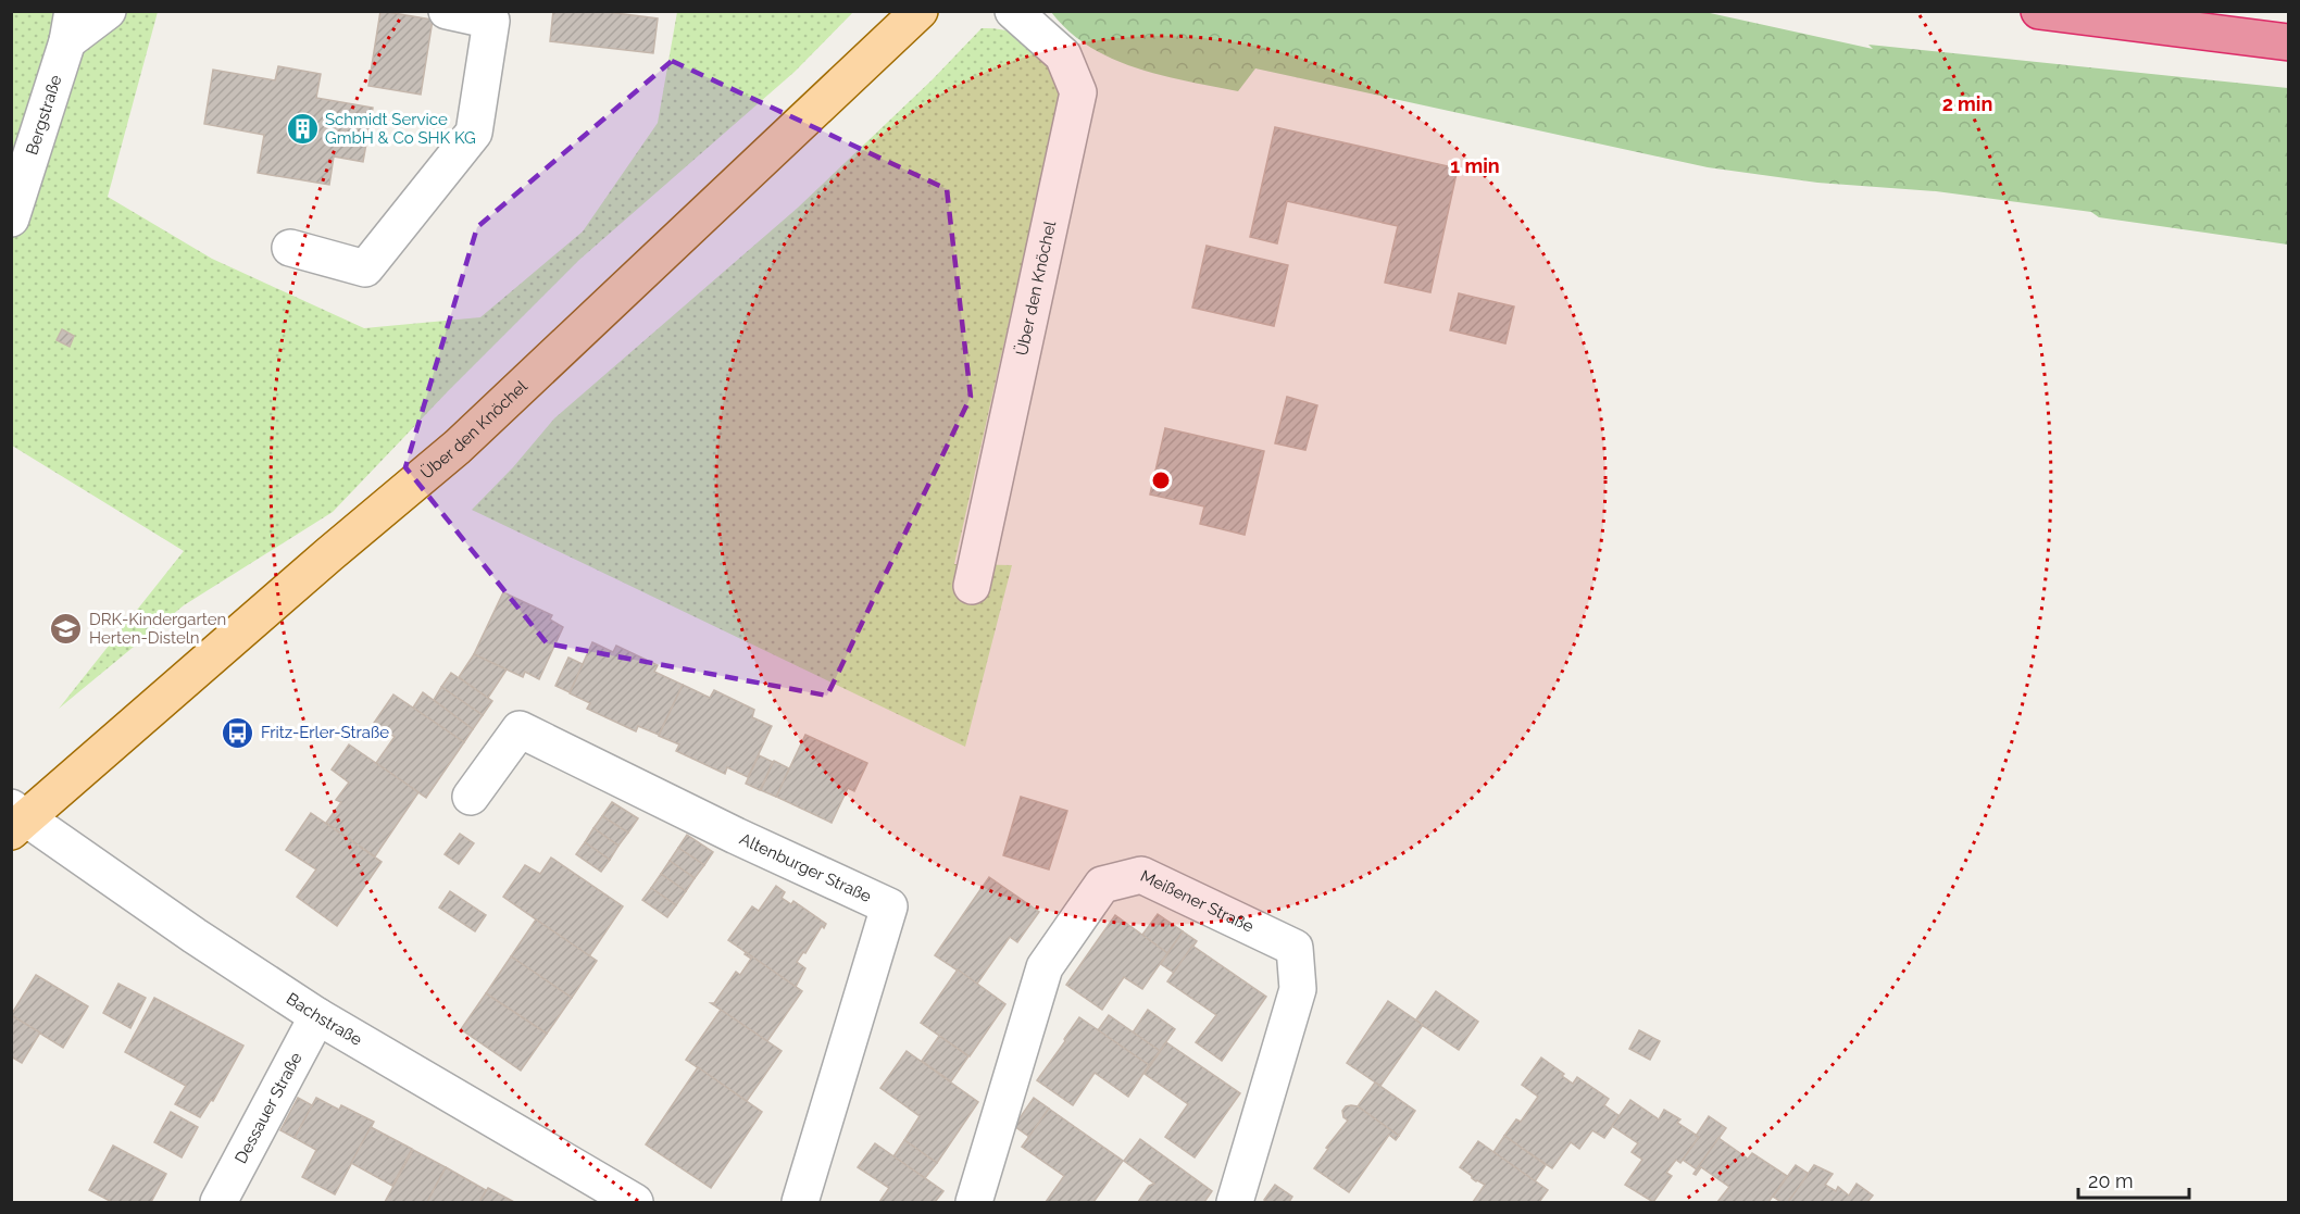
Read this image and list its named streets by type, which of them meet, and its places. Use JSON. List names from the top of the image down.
{
  "streets": {
    "main road": ["Über den Knöchel"],
    "street": [
      "Bergstraße",
      "Altenburger Straße",
      "Meißener Straße",
      "Bachstraße",
      "Dessauer Straße"
    ]
  },
  "crossings": [
    ["Über den Knöchel", "Bachstraße"],
    ["Bachstraße", "Dessauer Straße"]
  ],
  "places": {
    "building": ["Schmidt Service GmbH & Co SHK KG"],
    "school or university": ["DRK-Kindergarten Herten-Disteln"],
    "bus stop": ["Fritz-Erler-Straße"]
  },
  "scale_bar": "20 m",
  "rings": ["2 min", "1 min"]
}
